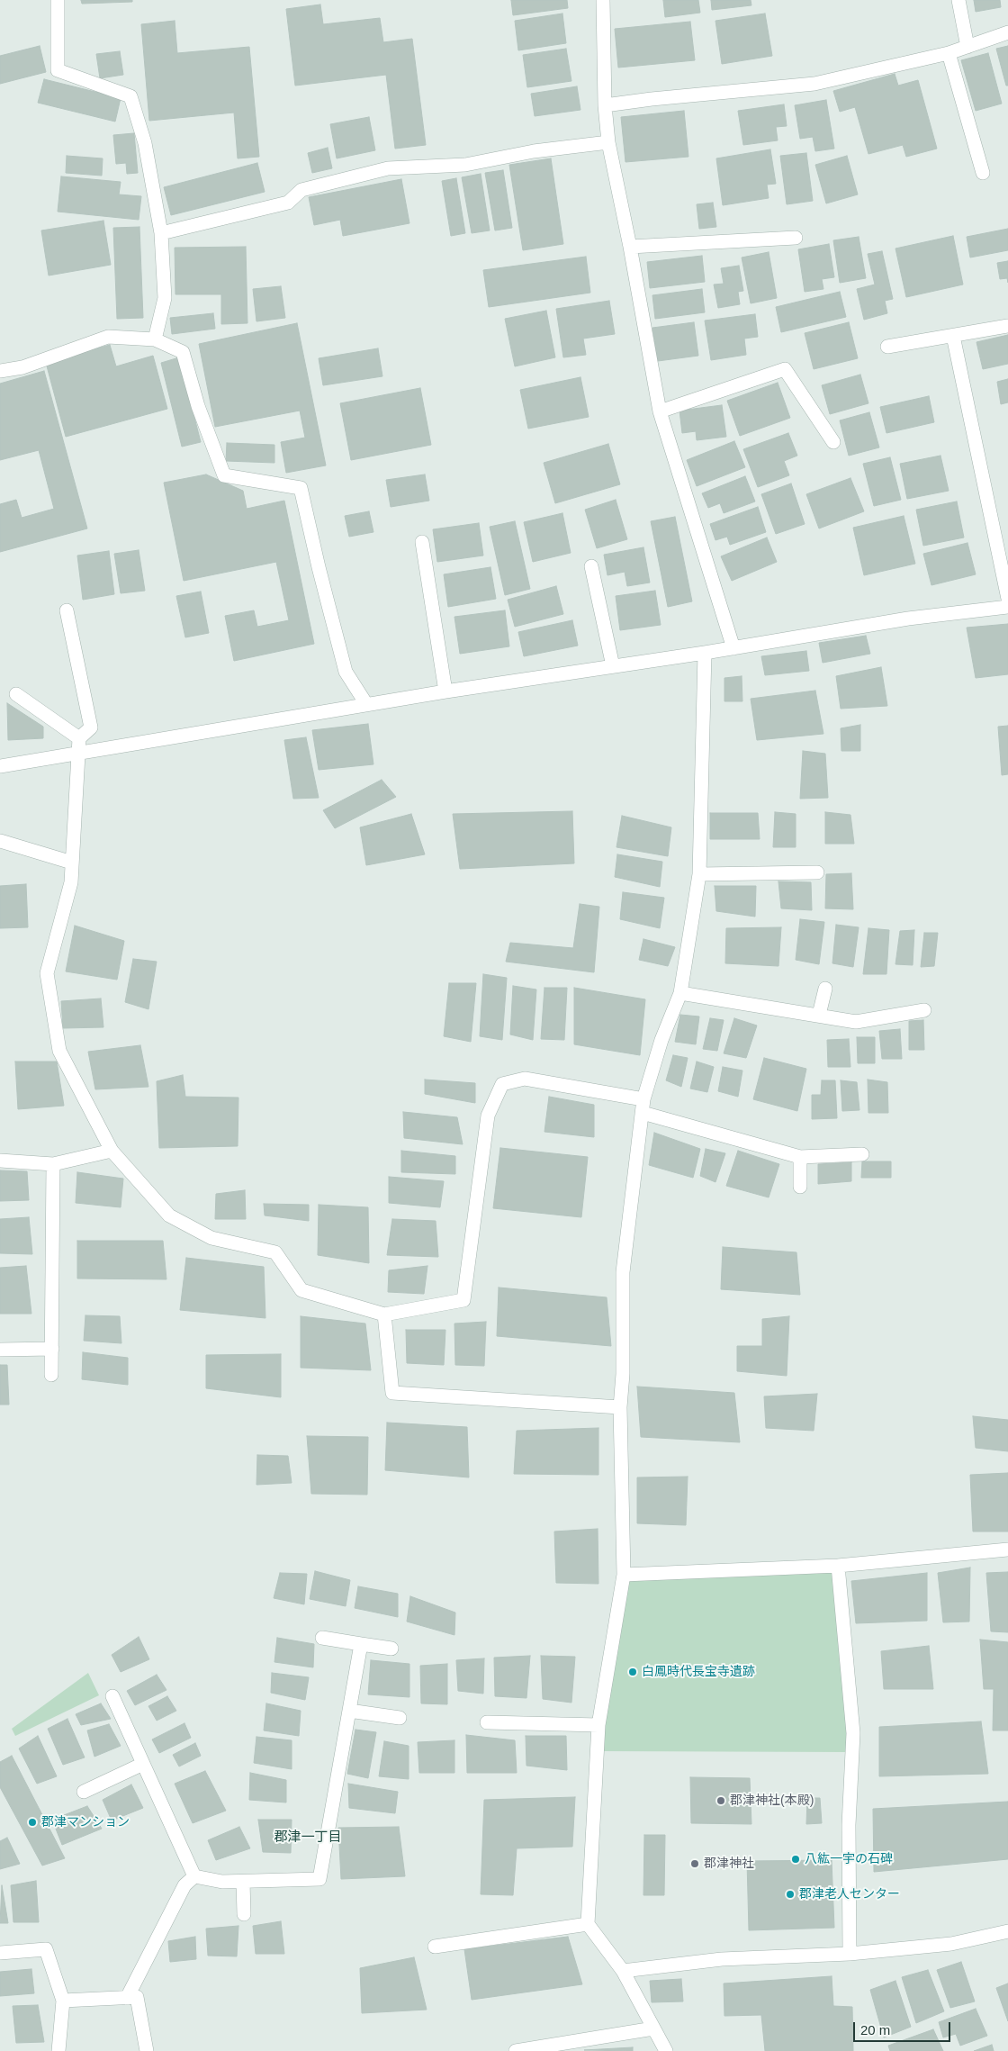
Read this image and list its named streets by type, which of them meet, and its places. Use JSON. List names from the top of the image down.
{
  "districts": ["郡津一丁目"],
  "places": [
    "白鳳時代長宝寺遺跡",
    "郡津神社(本殿)",
    "郡津マンション",
    "八紘一宇の石碑",
    "郡津神社",
    "郡津老人センター"
  ],
  "scale_bar": "20 m"
}
